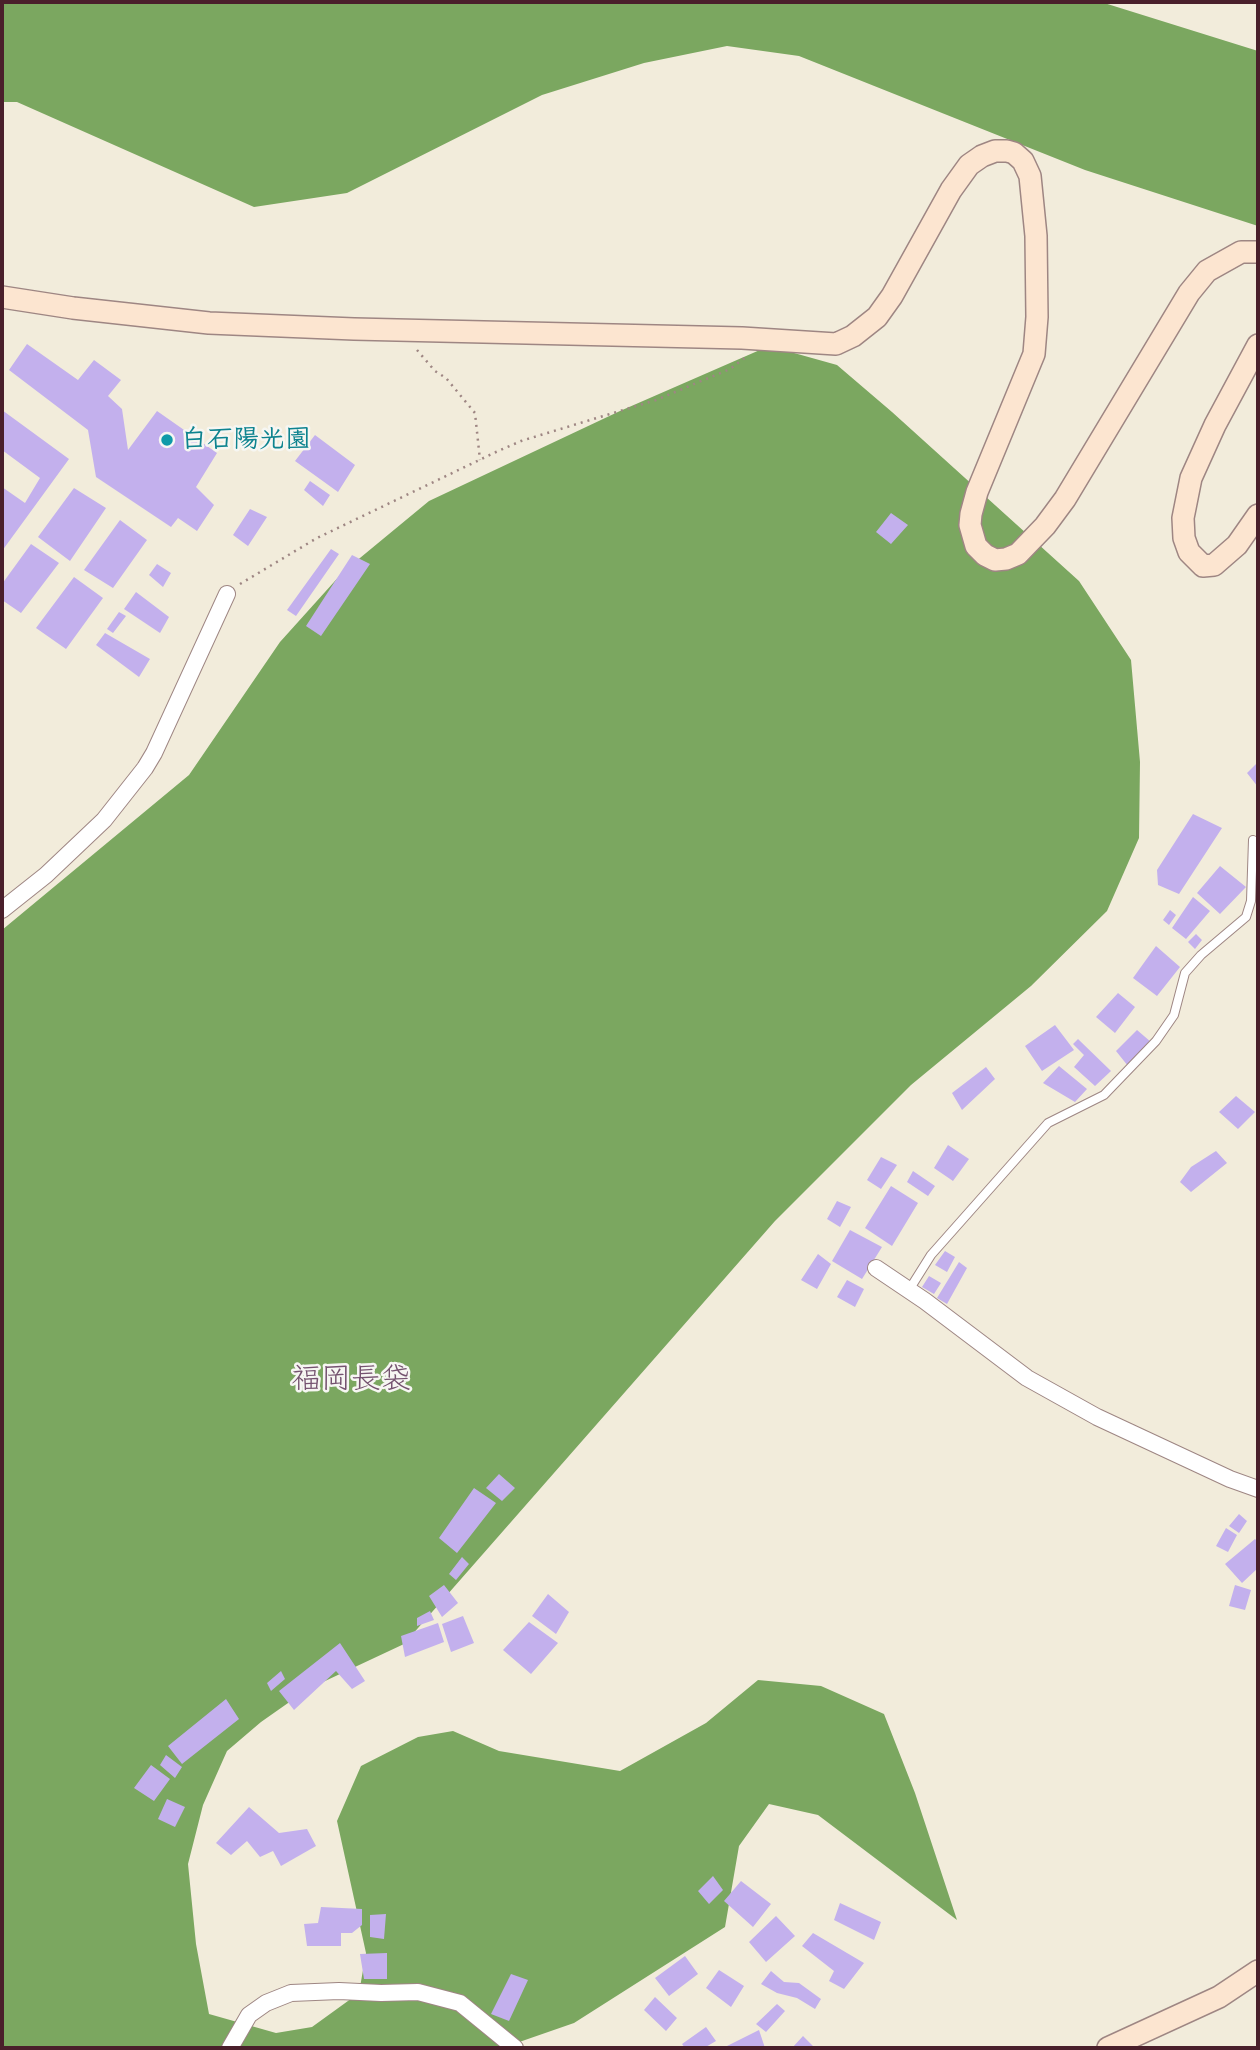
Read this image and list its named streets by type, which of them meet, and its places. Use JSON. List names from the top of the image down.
{
  "districts": ["福岡長袋"],
  "places": ["白石陽光園"]
}
